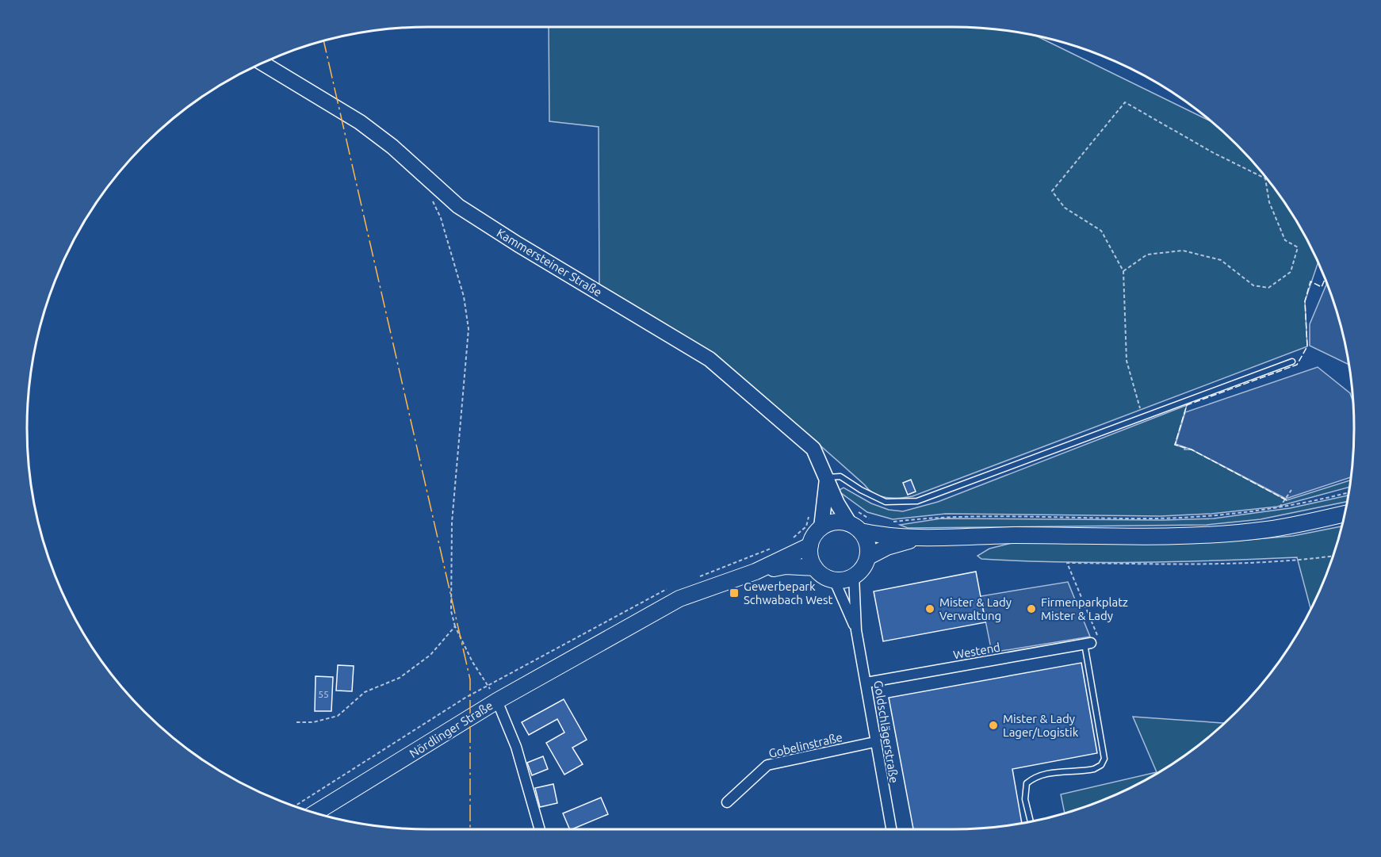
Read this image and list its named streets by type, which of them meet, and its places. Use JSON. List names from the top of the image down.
{
  "streets": {
    "main road": ["Nördlinger Straße"],
    "street": [
      "Kammersteiner Straße",
      "Westend",
      "Goldschlägerstraße",
      "Gobelinstraße"
    ]
  },
  "crossings": [
    ["Kammersteiner Straße", "Goldschlägerstraße"],
    ["Westend", "Goldschlägerstraße"],
    ["Goldschlägerstraße", "Gobelinstraße"]
  ],
  "places": {
    "transit": ["Gewerbepark Schwabach West"],
    "other": ["Mister & Lady Verwaltung", "Firmenparkplatz Mister & Lady", "Mister & Lady Lager/Logistik"]
  },
  "house_numbers": ["55"]
}
